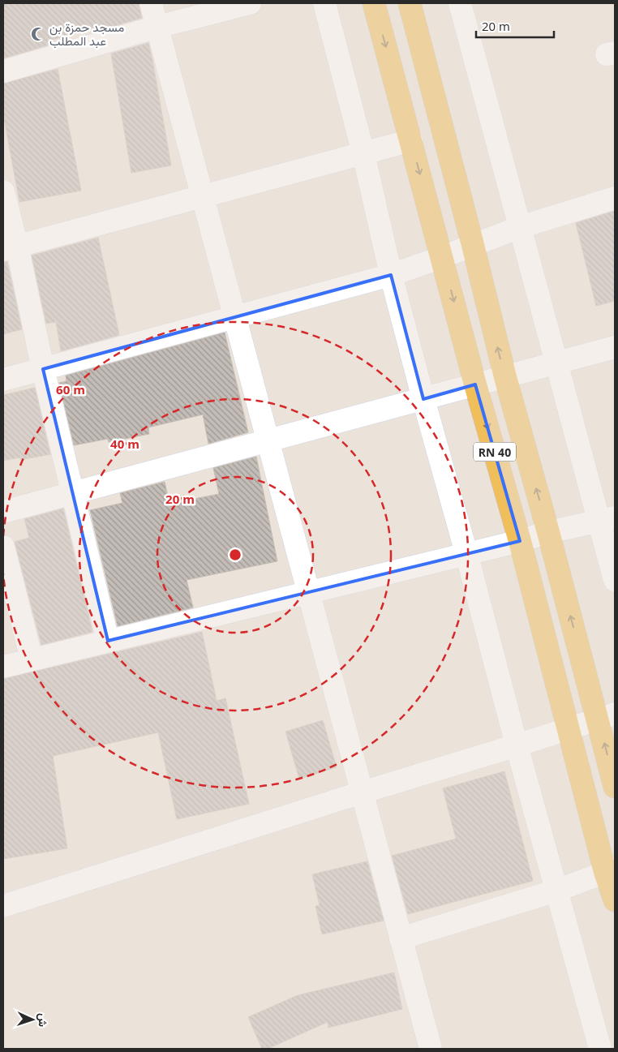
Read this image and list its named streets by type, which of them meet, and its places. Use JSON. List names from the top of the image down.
{
  "streets": {
    "main road": ["RN 40"]
  },
  "places": {
    "mosque": ["مسجد حمزة بن عبد المطلب"]
  },
  "scale_bar": "20 m",
  "north": "right",
  "rings": ["60 m", "40 m", "20 m"]
}
